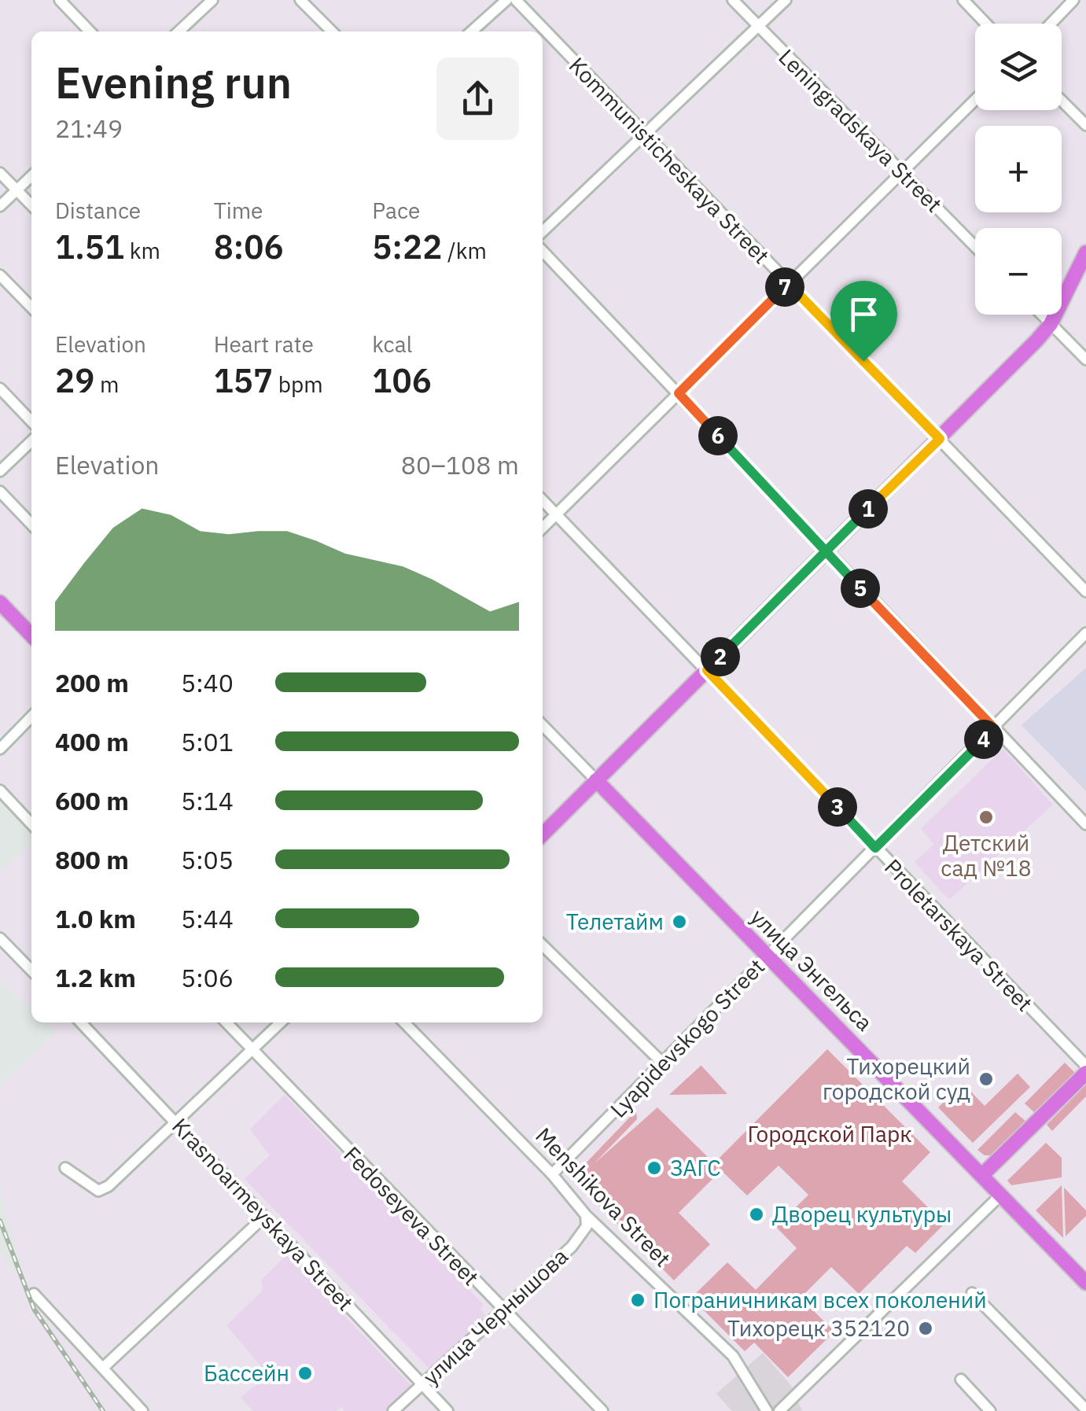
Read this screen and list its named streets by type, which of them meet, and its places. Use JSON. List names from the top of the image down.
{
  "streets": {
    "main road": ["улица Энгельса"],
    "street": [
      "Leningradskaya Street",
      "Kommunisticheskaya Street",
      "Proletarskaya Street",
      "Lyapidevskogo Street",
      "Menshikova Street",
      "Krasnoarmeyskaya Street",
      "Fedoseyeva Street",
      "улица Чернышова"
    ]
  },
  "crossings": [
    ["Proletarskaya Street", "Lyapidevskogo Street"],
    ["улица Энгельса", "Lyapidevskogo Street"],
    ["Lyapidevskogo Street", "Menshikova Street"],
    ["Menshikova Street", "улица Чернышова"],
    ["Krasnoarmeyskaya Street", "улица Чернышова"],
    ["Fedoseyeva Street", "улица Чернышова"]
  ],
  "parks": ["Городской Парк"],
  "places": [
    "Детский сад №18",
    "Телетайм",
    "Тихорецкий городской суд",
    "ЗАГС",
    "Дворец культуры",
    "Пограничникам всех поколений",
    "Тихорецк 352120",
    "Бассейн"
  ],
  "page": {
    "map_buttons": ["+", "−"],
    "heading": ["Evening run", "21:49"],
    "stats": [
      ["Distance", "1.51 km"],
      ["Time", "8:06"],
      ["Pace", "5:22 /km"],
      ["Elevation", "29 m"],
      ["Heart rate", "157 bpm"],
      ["kcal", "106"]
    ],
    "pins": [
      "7",
      "6",
      "1",
      "5",
      "2",
      "4",
      "3"
    ],
    "chart": ["Elevation", "80–108 m"],
    "list": [
      {
        "name": "200 m",
        "note": "5:40"
      },
      {
        "name": "400 m",
        "note": "5:01"
      },
      {
        "name": "600 m",
        "note": "5:14"
      },
      {
        "name": "800 m",
        "note": "5:05"
      },
      {
        "name": "1.0 km",
        "note": "5:44"
      },
      {
        "name": "1.2 km",
        "note": "5:06"
      }
    ]
  }
}
